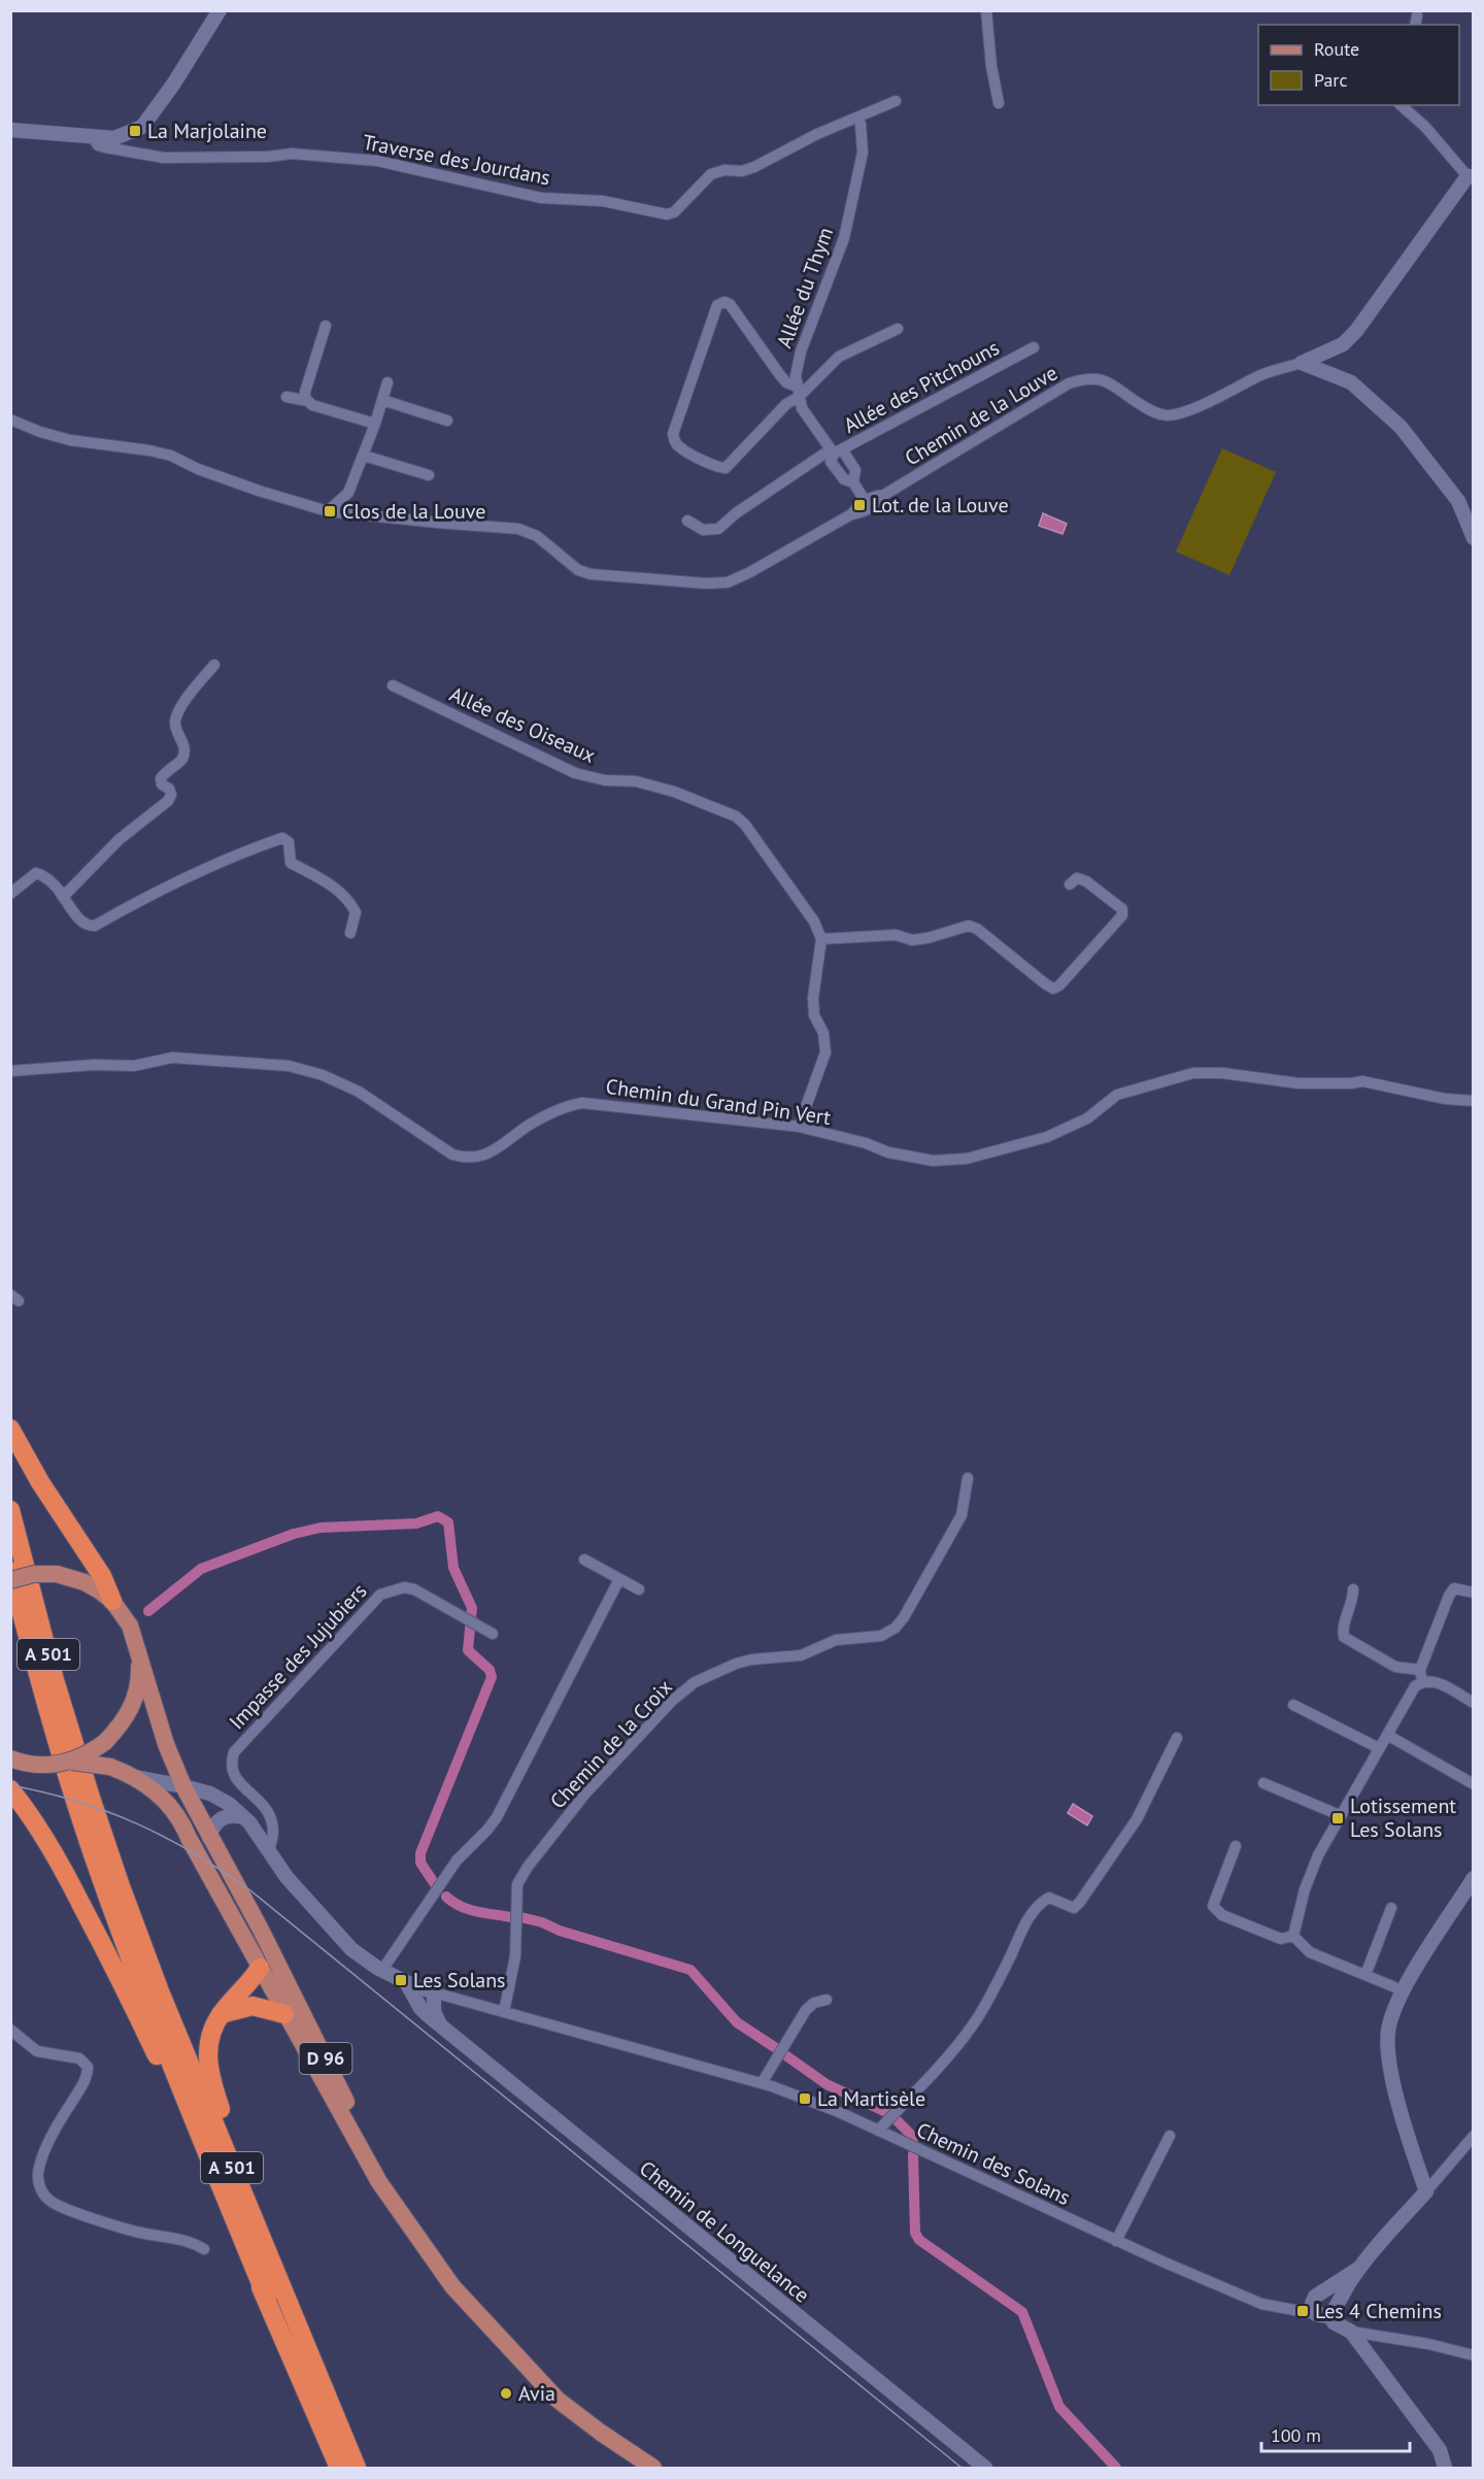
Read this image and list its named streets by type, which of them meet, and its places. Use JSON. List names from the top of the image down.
{
  "streets": {
    "highway": ["A 501"],
    "main road": ["D 96"],
    "street": [
      "Traverse des Jourdans",
      "Allée du Thym",
      "Allée des Pitchouns",
      "Chemin de la Louve",
      "Allée des Oiseaux",
      "Chemin du Grand Pin Vert",
      "Impasse des Jujubiers",
      "Chemin de la Croix",
      "Chemin des Solans",
      "Chemin de Longuelance"
    ]
  },
  "crossings": [
    ["Chemin de la Croix", "Chemin des Solans"]
  ],
  "places": {
    "transit": [
      "La Marjolaine",
      "Lot. de la Louve",
      "Clos de la Louve",
      "Lotissement Les Solans",
      "Les Solans",
      "La Martisèle",
      "Les 4 Chemins"
    ],
    "other": ["Avia"]
  },
  "legend": ["Route", "Parc"],
  "scale_bar": "100 m"
}
